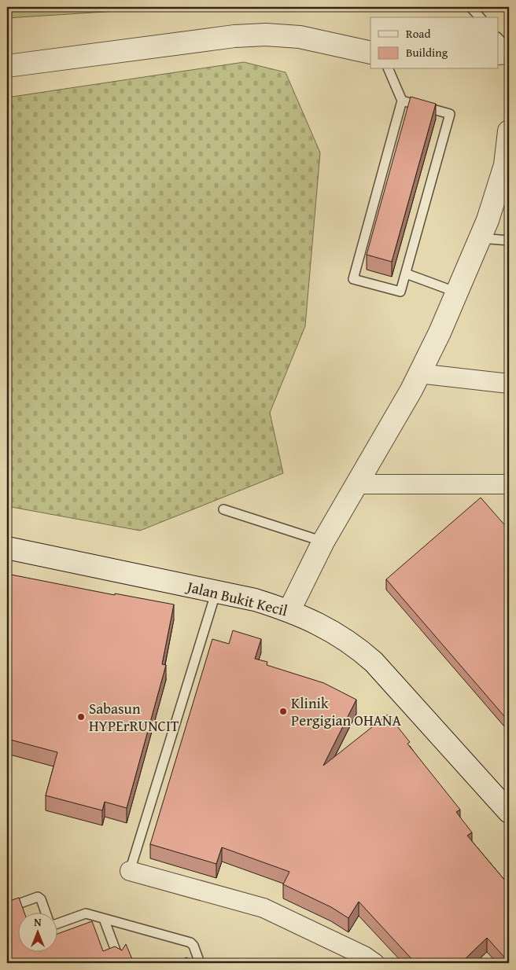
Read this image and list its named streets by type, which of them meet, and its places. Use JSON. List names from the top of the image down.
{
  "streets": {
    "street": ["Jalan Bukit Kecil"]
  },
  "places": ["Klinik Pergigian OHANA", "Sabasun HYPErRUNCIT"],
  "legend": ["Road", "Building"],
  "north": "top"
}
